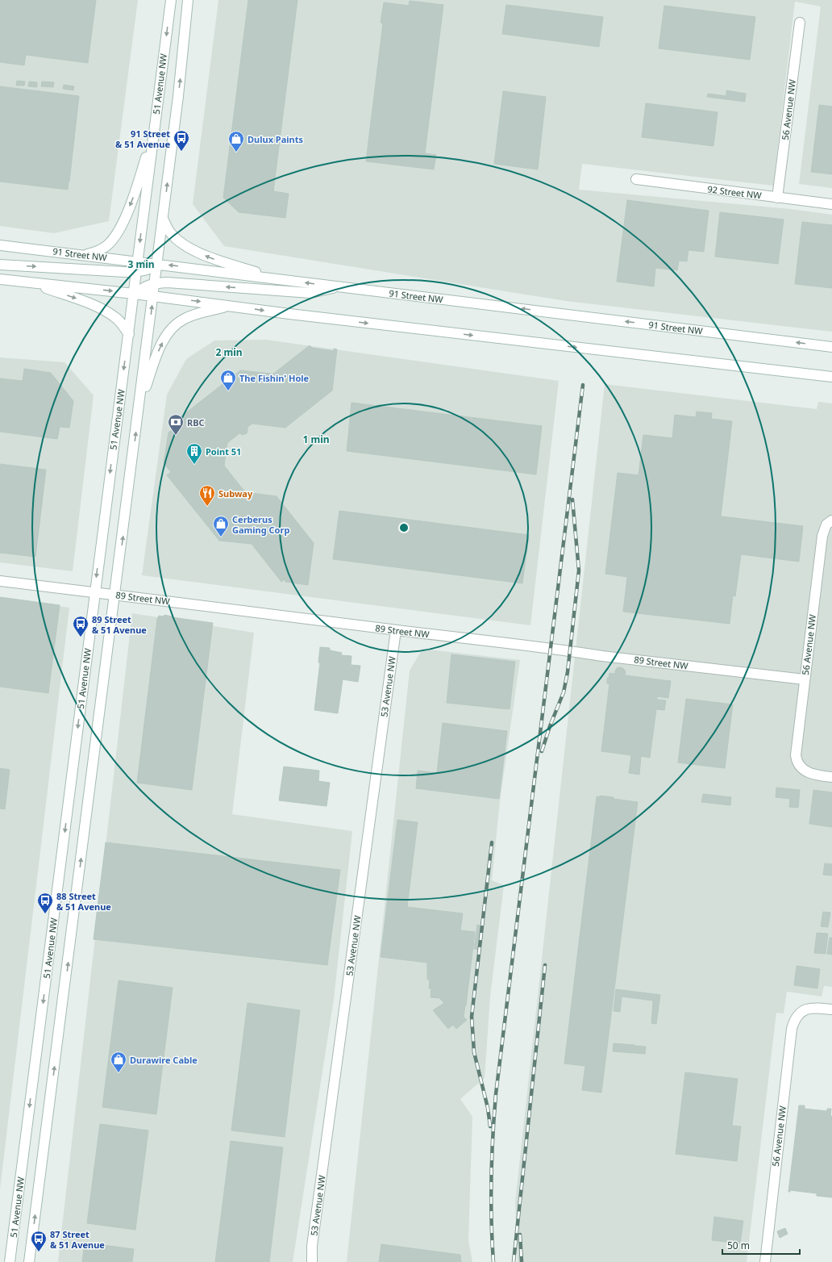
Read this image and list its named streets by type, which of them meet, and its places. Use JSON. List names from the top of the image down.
{
  "streets": {
    "main road": [
      "51 Avenue NW",
      "56 Avenue NW",
      "92 Street NW",
      "91 Street NW",
      "89 Street NW",
      "53 Avenue NW"
    ]
  },
  "crossings": [
    ["51 Avenue NW", "91 Street NW"],
    ["51 Avenue NW", "89 Street NW"],
    ["56 Avenue NW", "92 Street NW"],
    ["56 Avenue NW", "89 Street NW"],
    ["89 Street NW", "53 Avenue NW"]
  ],
  "places": {
    "bus stop": [
      "91 Street & 51 Avenue",
      "89 Street & 51 Avenue",
      "88 Street & 51 Avenue",
      "87 Street & 51 Avenue"
    ],
    "shop": [
      "Dulux Paints",
      "The Fishin' Hole",
      "Cerberus Gaming Corp",
      "Durawire Cable"
    ],
    "bank": ["RBC"],
    "building": ["Point 51"],
    "restaurant": ["Subway"]
  },
  "scale_bar": "50 m",
  "rings": ["3 min", "2 min", "1 min"]
}
